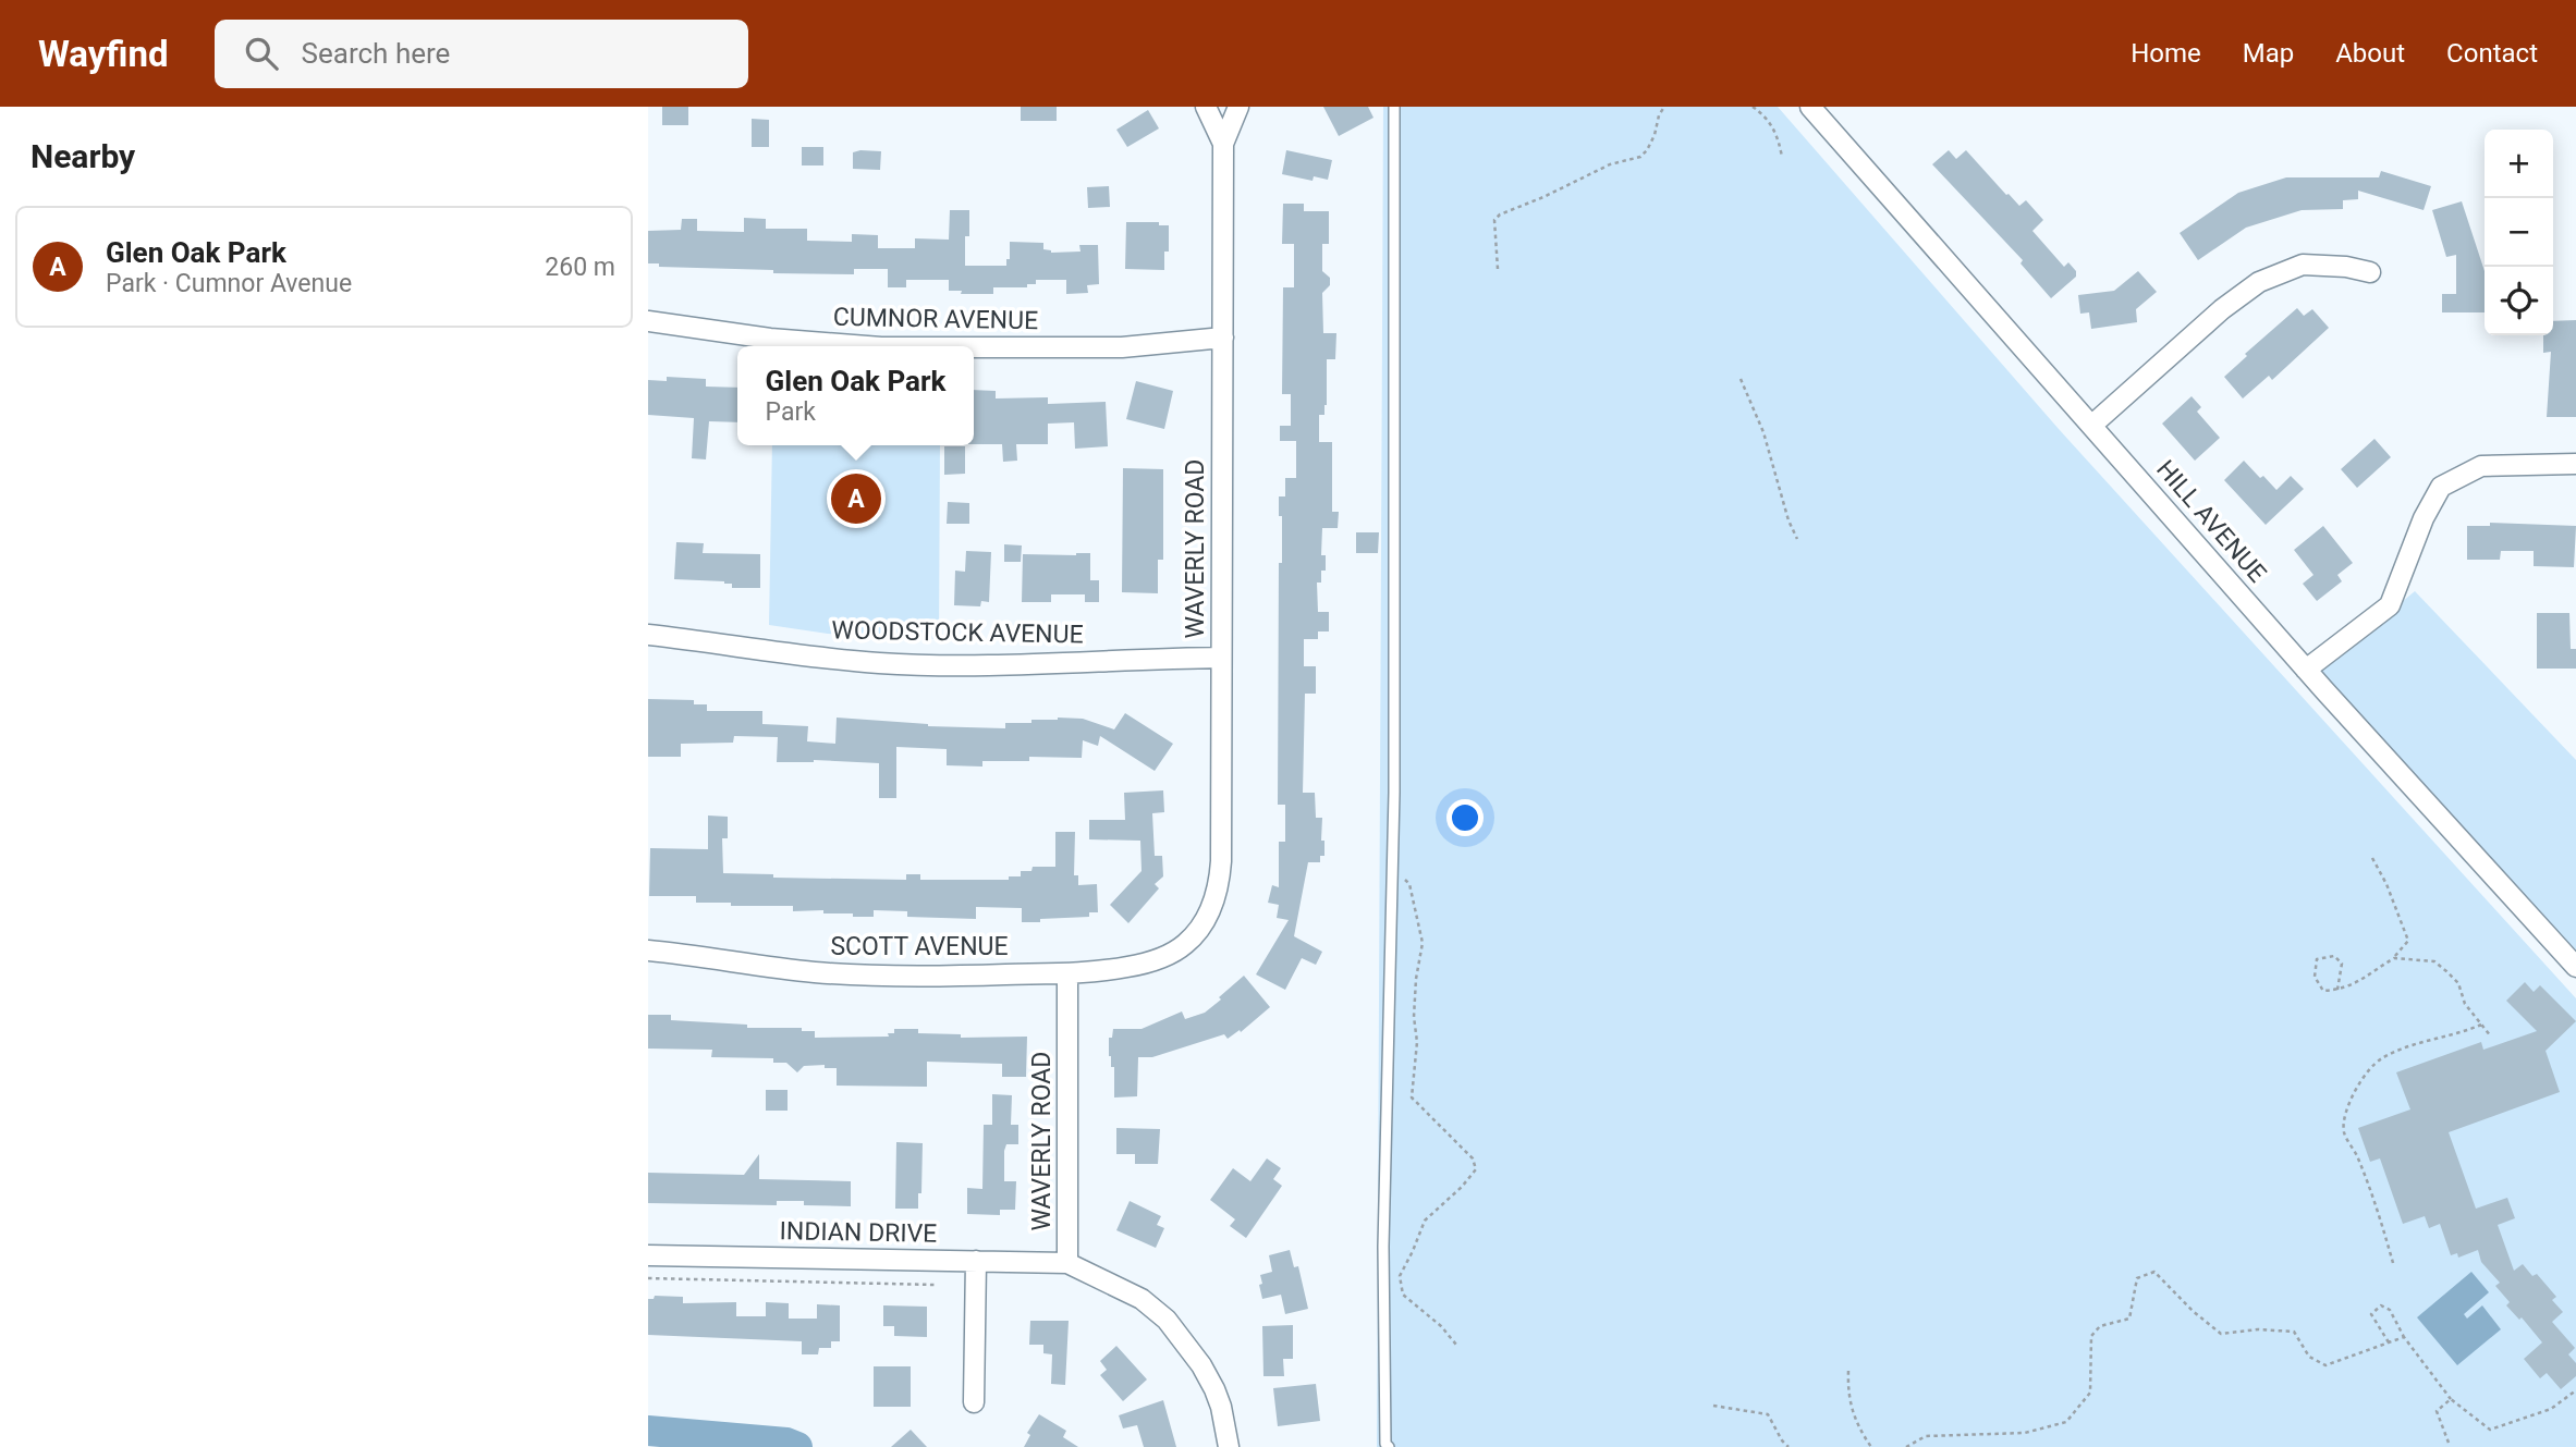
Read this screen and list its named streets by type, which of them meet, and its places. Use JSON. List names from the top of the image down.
{
  "streets": {
    "street": [
      "CUMNOR AVENUE",
      "HILL AVENUE",
      "WAVERLY ROAD",
      "WOODSTOCK AVENUE",
      "SCOTT AVENUE",
      "INDIAN DRIVE"
    ]
  },
  "crossings": [
    ["CUMNOR AVENUE", "WAVERLY ROAD"],
    ["WAVERLY ROAD", "WOODSTOCK AVENUE"],
    ["WAVERLY ROAD", "SCOTT AVENUE"],
    ["WAVERLY ROAD", "INDIAN DRIVE"]
  ],
  "page": {
    "header": "Wayfind",
    "search": "Search here",
    "nav": [
      "Home",
      "Map",
      "About",
      "Contact"
    ],
    "heading": "Nearby",
    "map_buttons": ["+", "−"],
    "list": [
      {
        "mark": "A",
        "name": "Glen Oak Park",
        "note": "Park · Cumnor Avenue",
        "value": "260 m"
      }
    ],
    "popup": ["Glen Oak Park", "Park"],
    "pins": "A"
  }
}
